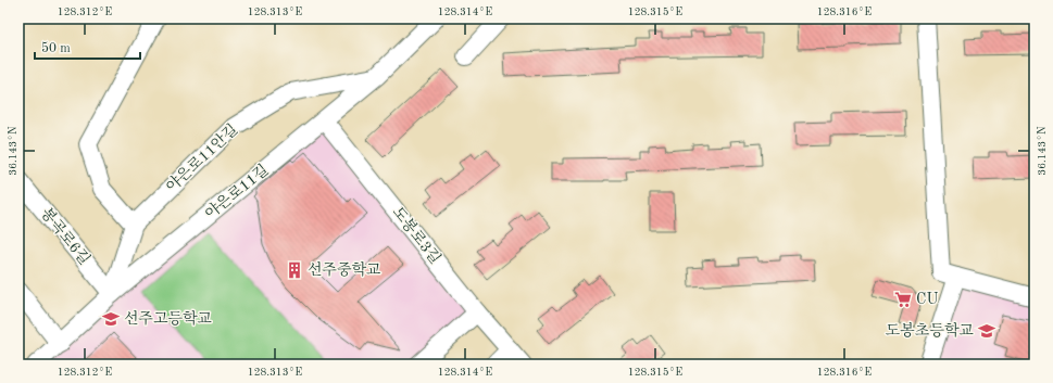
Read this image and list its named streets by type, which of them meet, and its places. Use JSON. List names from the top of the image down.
{
  "streets": {
    "street": [
      "야은로11안길",
      "야은로11길",
      "도봉로3길",
      "봉곡로6길"
    ]
  },
  "crossings": [
    ["야은로11안길", "야은로11길"],
    ["야은로11안길", "봉곡로6길"],
    ["야은로11길", "도봉로3길"],
    ["야은로11길", "봉곡로6길"]
  ],
  "places": {
    "building": ["선주중학교"],
    "supermarket": ["CU"],
    "school or university": ["선주고등학교", "도봉초등학교"]
  },
  "scale_bar": "50 m",
  "coordinates": [
    "128.312°E",
    "128.313°E",
    "128.314°E",
    "128.315°E",
    "128.316°E",
    "36.143°N"
  ]
}
